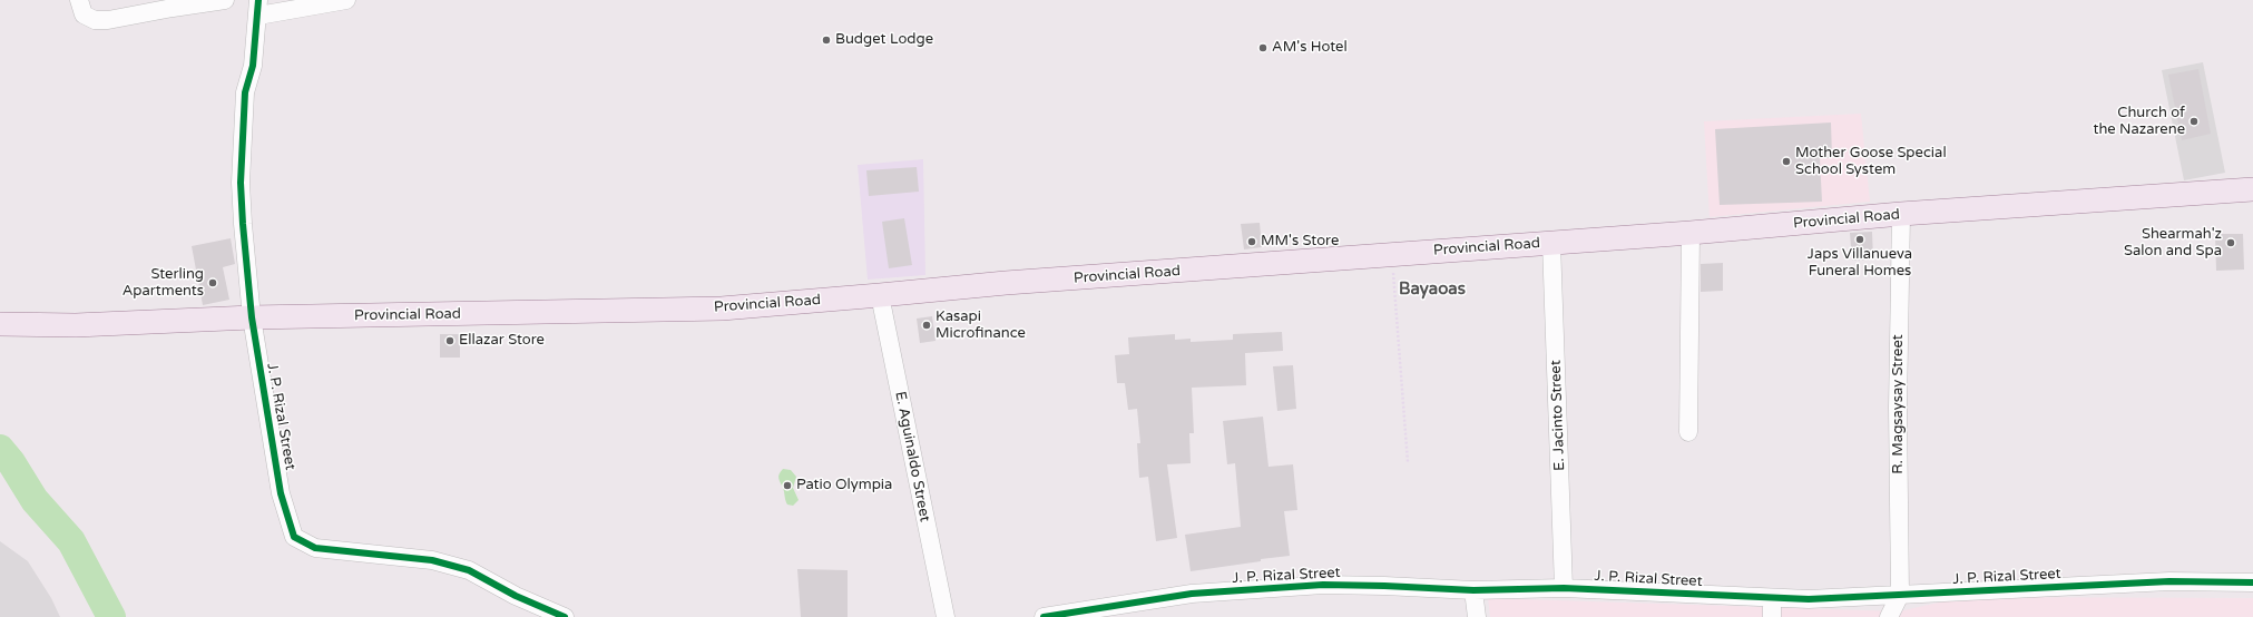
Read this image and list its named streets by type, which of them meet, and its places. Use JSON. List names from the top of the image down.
{
  "streets": {
    "main road": ["Provincial Road"],
    "street": [
      "R. Magsaysay Street",
      "E. Jacinto Street",
      "J. P. Rizal Street",
      "E. Aguinaldo Street"
    ]
  },
  "crossings": [
    ["Provincial Road", "R. Magsaysay Street"],
    ["Provincial Road", "E. Jacinto Street"],
    ["Provincial Road", "J. P. Rizal Street"],
    ["Provincial Road", "E. Aguinaldo Street"],
    ["R. Magsaysay Street", "J. P. Rizal Street"],
    ["E. Jacinto Street", "J. P. Rizal Street"]
  ],
  "districts": ["Bayaoas"],
  "places": [
    "Budget Lodge",
    "AM's Hotel",
    "Church of the Nazarene",
    "Mother Goose Special School System",
    "Japs Villanueva Funeral Homes",
    "MM's Store",
    "Shearmah'z Salon and Spa",
    "Sterling Apartments",
    "Kasapi Microfinance",
    "Ellazar Store",
    "Patio Olympia"
  ]
}
